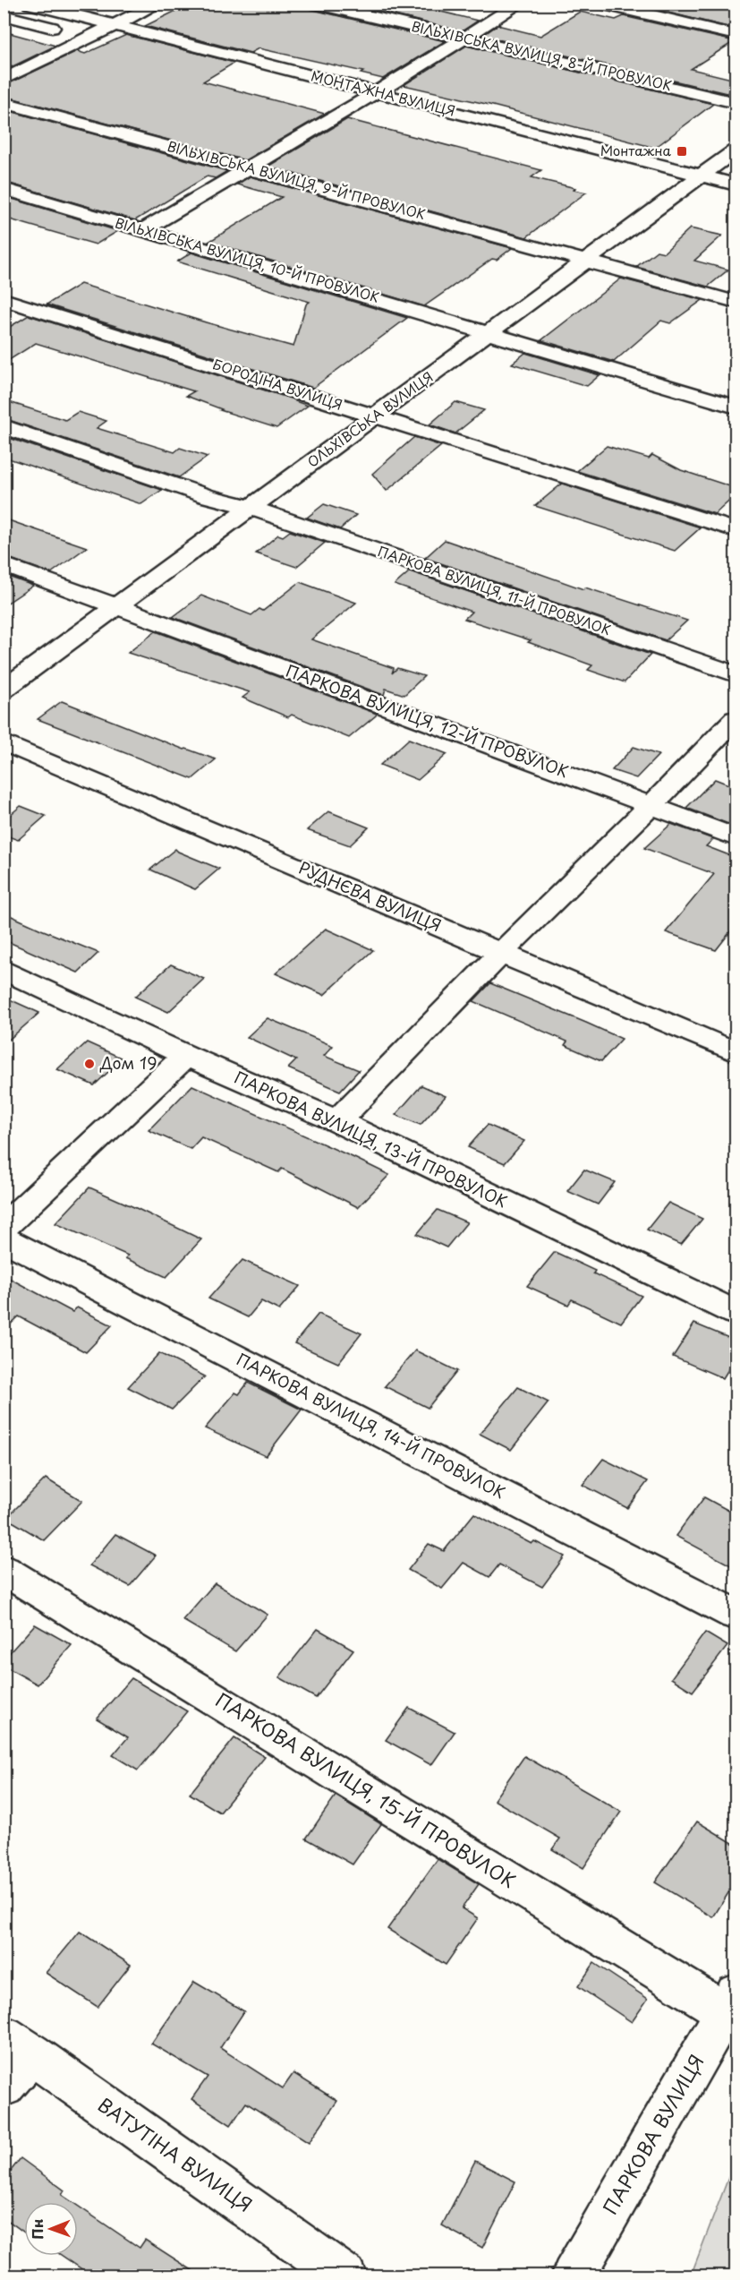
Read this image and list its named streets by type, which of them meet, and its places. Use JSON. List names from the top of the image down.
{
  "streets": {
    "street": [
      "ВІЛЬХІВСЬКА ВУЛИЦЯ, 8-Й ПРОВУЛОК",
      "МОНТАЖНА ВУЛИЦЯ",
      "ВІЛЬХІВСЬКА ВУЛИЦЯ, 9-Й ПРОВУЛОК",
      "ВІЛЬХІВСЬКА ВУЛИЦЯ, 10-Й ПРОВУЛОК",
      "БОРОДІНА ВУЛИЦЯ",
      "ОЛЬХІВСЬКА ВУЛИЦЯ",
      "ПАРКОВА ВУЛИЦЯ, 11-Й ПРОВУЛОК",
      "ПАРКОВА ВУЛИЦЯ, 12-Й ПРОВУЛОК",
      "РУДНЄВА ВУЛИЦЯ",
      "ПАРКОВА ВУЛИЦЯ, 13-Й ПРОВУЛОК",
      "ПАРКОВА ВУЛИЦЯ, 14-Й ПРОВУЛОК",
      "ПАРКОВА ВУЛИЦЯ, 15-Й ПРОВУЛОК",
      "ПАРКОВА ВУЛИЦЯ",
      "ВАТУТІНА ВУЛИЦЯ"
    ]
  },
  "crossings": [
    ["МОНТАЖНА ВУЛИЦЯ", "ОЛЬХІВСЬКА ВУЛИЦЯ"],
    ["ВІЛЬХІВСЬКА ВУЛИЦЯ, 9-Й ПРОВУЛОК", "ОЛЬХІВСЬКА ВУЛИЦЯ"],
    ["ВІЛЬХІВСЬКА ВУЛИЦЯ, 10-Й ПРОВУЛОК", "ОЛЬХІВСЬКА ВУЛИЦЯ"],
    ["БОРОДІНА ВУЛИЦЯ", "ОЛЬХІВСЬКА ВУЛИЦЯ"],
    ["ОЛЬХІВСЬКА ВУЛИЦЯ", "ПАРКОВА ВУЛИЦЯ, 11-Й ПРОВУЛОК"],
    ["ОЛЬХІВСЬКА ВУЛИЦЯ", "ПАРКОВА ВУЛИЦЯ, 12-Й ПРОВУЛОК"],
    ["ПАРКОВА ВУЛИЦЯ, 15-Й ПРОВУЛОК", "ПАРКОВА ВУЛИЦЯ"]
  ],
  "places": {
    "transit": ["Монтажна"],
    "other": ["Дом 19"]
  },
  "north": "left"
}
